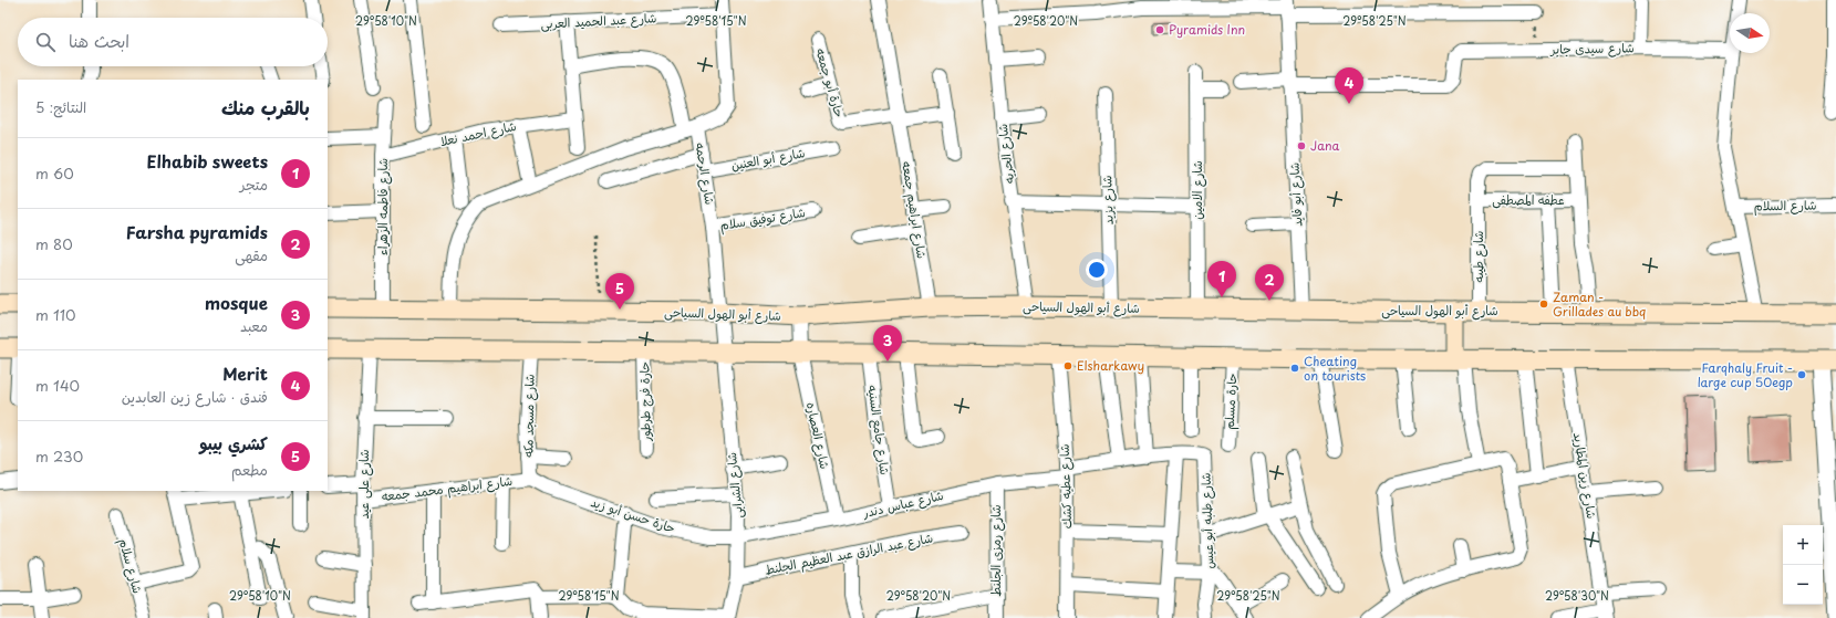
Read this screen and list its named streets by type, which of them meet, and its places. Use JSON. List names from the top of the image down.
{
  "streets": {
    "main road": ["شارع أبو الهول السياحى"],
    "street": [
      "شارع عبد الحميد العربى",
      "شارع سيدى جابر",
      "حارة أبو جمعه",
      "شارع احمد نعلا",
      "شارع الحريه",
      "شارع أبو العنين",
      "شارع الرحمه",
      "شارع الامين",
      "شارع أبو فايد",
      "شارع يزيد",
      "عطفه المصطفى",
      "شارع السلام",
      "شارع فاطمه الزهراء",
      "شارع ابراهيم جمعه",
      "شارع توفيق سلام",
      "شارع طيبه",
      "حارة فرج طرطور",
      "حارة مسلم",
      "شارع مسجد مكه",
      "شارع جامع السنيه",
      "شارع العصاره",
      "شارع زين المطاريد",
      "شارع على عيد",
      "شارع الشرابى",
      "شارع عطيه كشك",
      "شارع ابراهيم محمد جمعه",
      "شارع عباس دندر",
      "حارة حسن أبو زيد",
      "شارع طلبه أبو عيس",
      "شارع رمزى الجلنط",
      "شارع عبد الرازق عبد العظيم الجلنط",
      "شارع سلام"
    ]
  },
  "crossings": [
    ["شارع عبد الحميد العربى", "شارع الرحمه"],
    ["شارع سيدى جابر", "شارع أبو فايد"],
    ["حارة أبو جمعه", "شارع ابراهيم جمعه"],
    ["شارع احمد نعلا", "شارع فاطمه الزهراء"],
    ["شارع الحريه", "شارع أبو الهول السياحى"],
    ["شارع أبو العنين", "شارع الرحمه"],
    ["شارع الرحمه", "شارع توفيق سلام"],
    ["شارع الرحمه", "شارع أبو الهول السياحى"],
    ["شارع الرحمه", "شارع الشرابى"],
    ["شارع الامين", "شارع أبو الهول السياحى"],
    ["شارع أبو فايد", "شارع أبو الهول السياحى"],
    ["شارع يزيد", "شارع أبو الهول السياحى"],
    ["عطفه المصطفى", "شارع طيبه"],
    ["شارع فاطمه الزهراء", "شارع أبو الهول السياحى"],
    ["شارع ابراهيم جمعه", "شارع أبو الهول السياحى"],
    ["شارع طيبه", "شارع أبو الهول السياحى"],
    ["شارع أبو الهول السياحى", "شارع العصاره"],
    ["شارع أبو الهول السياحى", "شارع الشرابى"],
    ["شارع مسجد مكه", "شارع ابراهيم محمد جمعه"],
    ["شارع مسجد مكه", "حارة حسن أبو زيد"],
    ["شارع جامع السنيه", "شارع عباس دندر"],
    ["شارع العصاره", "شارع عباس دندر"],
    ["شارع على عيد", "شارع ابراهيم محمد جمعه"],
    ["شارع الشرابى", "شارع عباس دندر"],
    ["شارع الشرابى", "حارة حسن أبو زيد"],
    ["شارع الشرابى", "شارع عبد الرازق عبد العظيم الجلنط"],
    ["شارع عطيه كشك", "شارع عباس دندر"],
    ["شارع عطيه كشك", "شارع طلبه أبو عيس"],
    ["شارع ابراهيم محمد جمعه", "حارة حسن أبو زيد"],
    ["شارع عباس دندر", "حارة حسن أبو زيد"],
    ["شارع عباس دندر", "شارع طلبه أبو عيس"],
    ["شارع عباس دندر", "شارع رمزى الجلنط"]
  ],
  "places": [
    "Pyramids Inn",
    "Jana",
    "Zaman - Grillades au bbq",
    "Elsharkawy",
    "Cheating on tourists",
    "Farqhaly Fruit - large cup 50egp"
  ],
  "north": "right",
  "page": {
    "search": "ابحث هنا",
    "pins": [
      "4",
      "1",
      "2",
      "5",
      "3"
    ],
    "heading": ["بالقرب منك", "النتائج: 5"],
    "list": [
      {
        "mark": "1",
        "name": "Elhabib sweets",
        "note": "متجر",
        "value": "60 m"
      },
      {
        "mark": "2",
        "name": "Farsha pyramids",
        "note": "مقهى",
        "value": "80 m"
      },
      {
        "mark": "3",
        "name": "mosque",
        "note": "معبد",
        "value": "110 m"
      },
      {
        "mark": "4",
        "name": "Merit",
        "note": "فندق · شارع زين العابدين",
        "value": "140 m"
      },
      {
        "mark": "5",
        "name": "كشري بيبو",
        "note": "مطعم",
        "value": "230 m"
      }
    ],
    "map_buttons": ["+", "−"]
  },
  "coordinates": [
    "29°58'10\"N",
    "29°58'15\"N",
    "29°58'20\"N",
    "29°58'25\"N",
    "29°58'30\"N"
  ]
}
